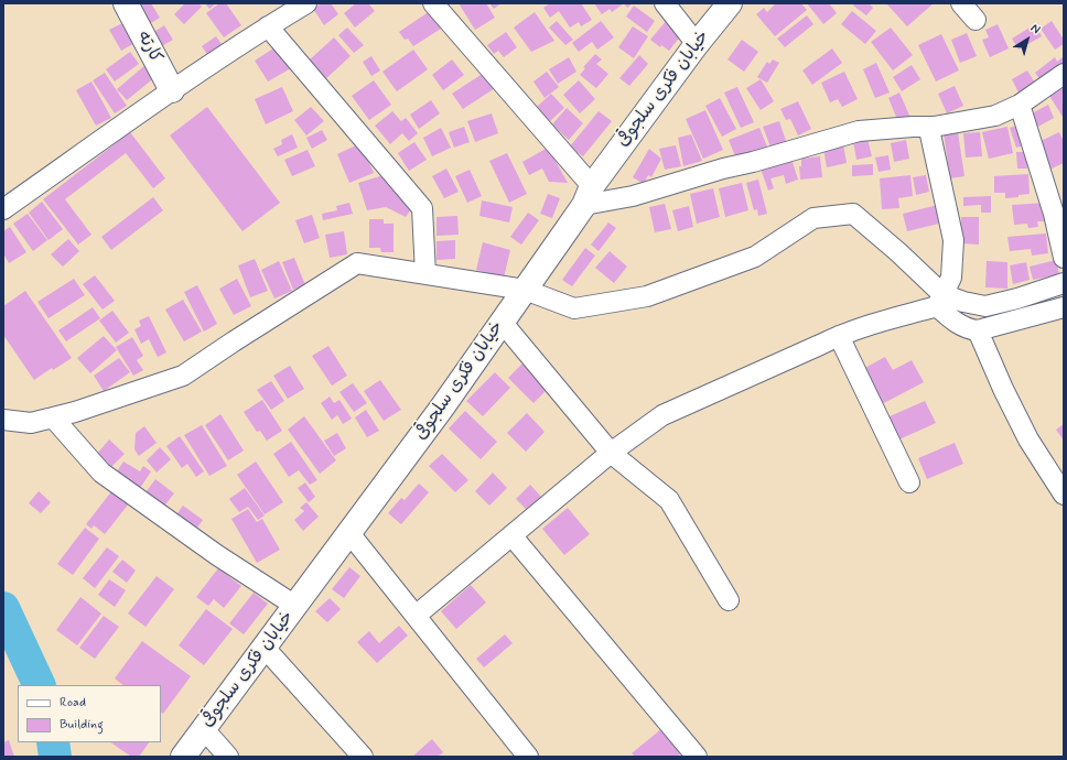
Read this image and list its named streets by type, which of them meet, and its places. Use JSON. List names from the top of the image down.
{
  "streets": {
    "street": ["کارته", "خیابان فکری سلجوقی"]
  },
  "legend": ["Road", "Building"],
  "north": "top right"
}
